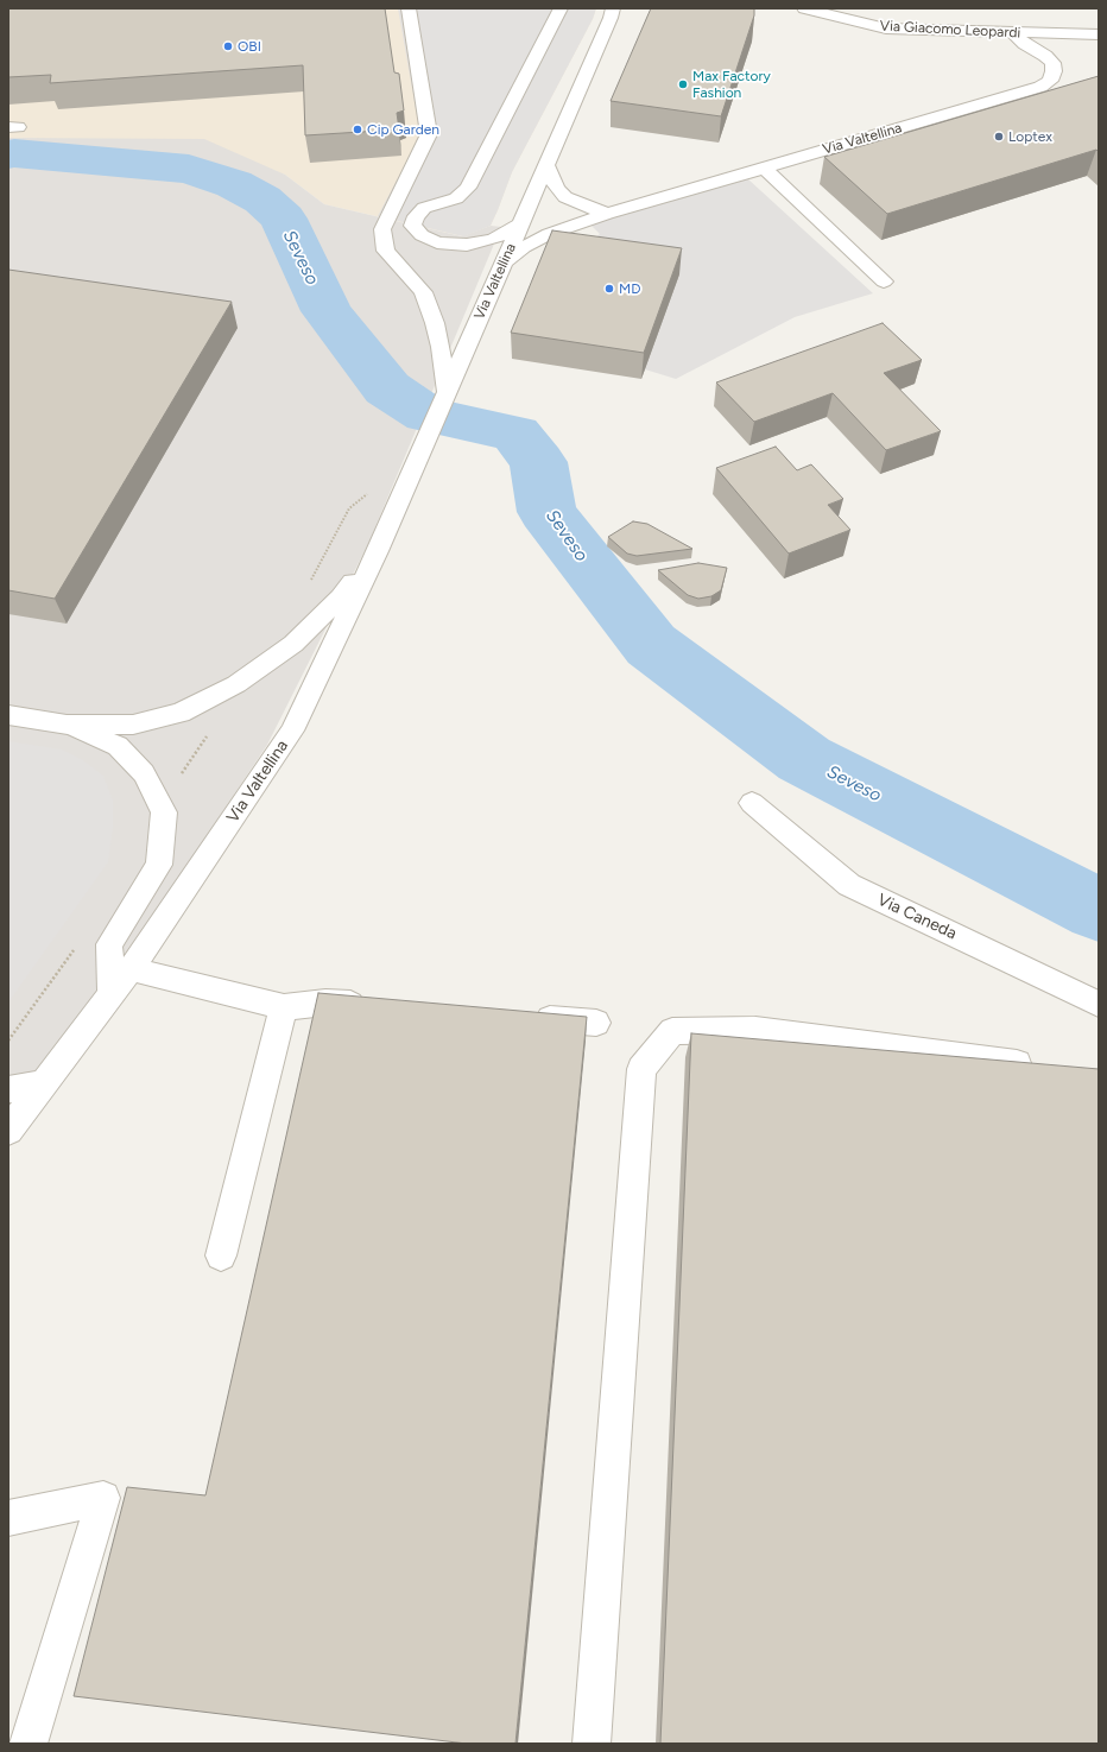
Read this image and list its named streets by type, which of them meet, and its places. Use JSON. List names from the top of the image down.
{
  "streets": {
    "street": ["Via Giacomo Leopardi", "Via Valtellina", "Via Caneda"]
  },
  "crossings": [
    ["Via Giacomo Leopardi", "Via Valtellina"]
  ],
  "water": ["Seveso"],
  "places": [
    "OBI",
    "Max Factory Fashion",
    "Cip Garden",
    "Loptex",
    "MD"
  ]
}
